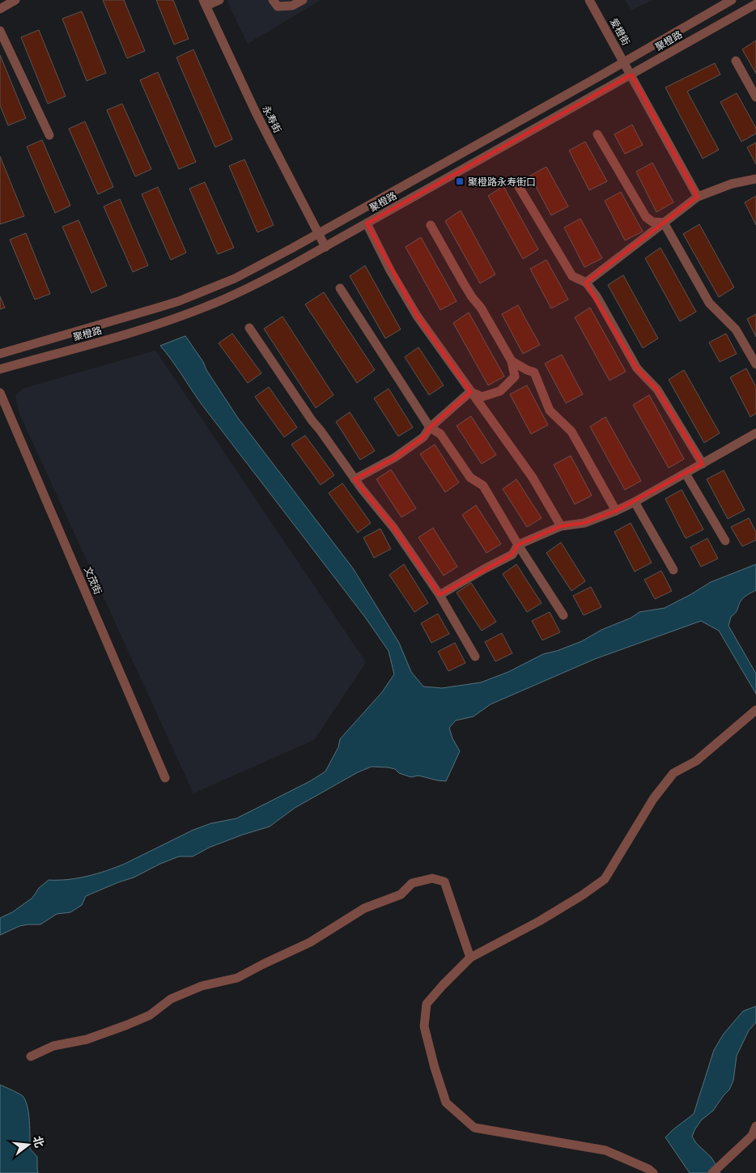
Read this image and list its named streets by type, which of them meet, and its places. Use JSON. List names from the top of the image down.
{
  "streets": {
    "street": [
      "爱橙街",
      "聚橙路",
      "永寿街",
      "文茂街"
    ]
  },
  "crossings": [
    ["爱橙街", "聚橙路"],
    ["聚橙路", "永寿街"]
  ],
  "places": {
    "transit": ["聚橙路永寿街口"]
  },
  "north": "right"
}
